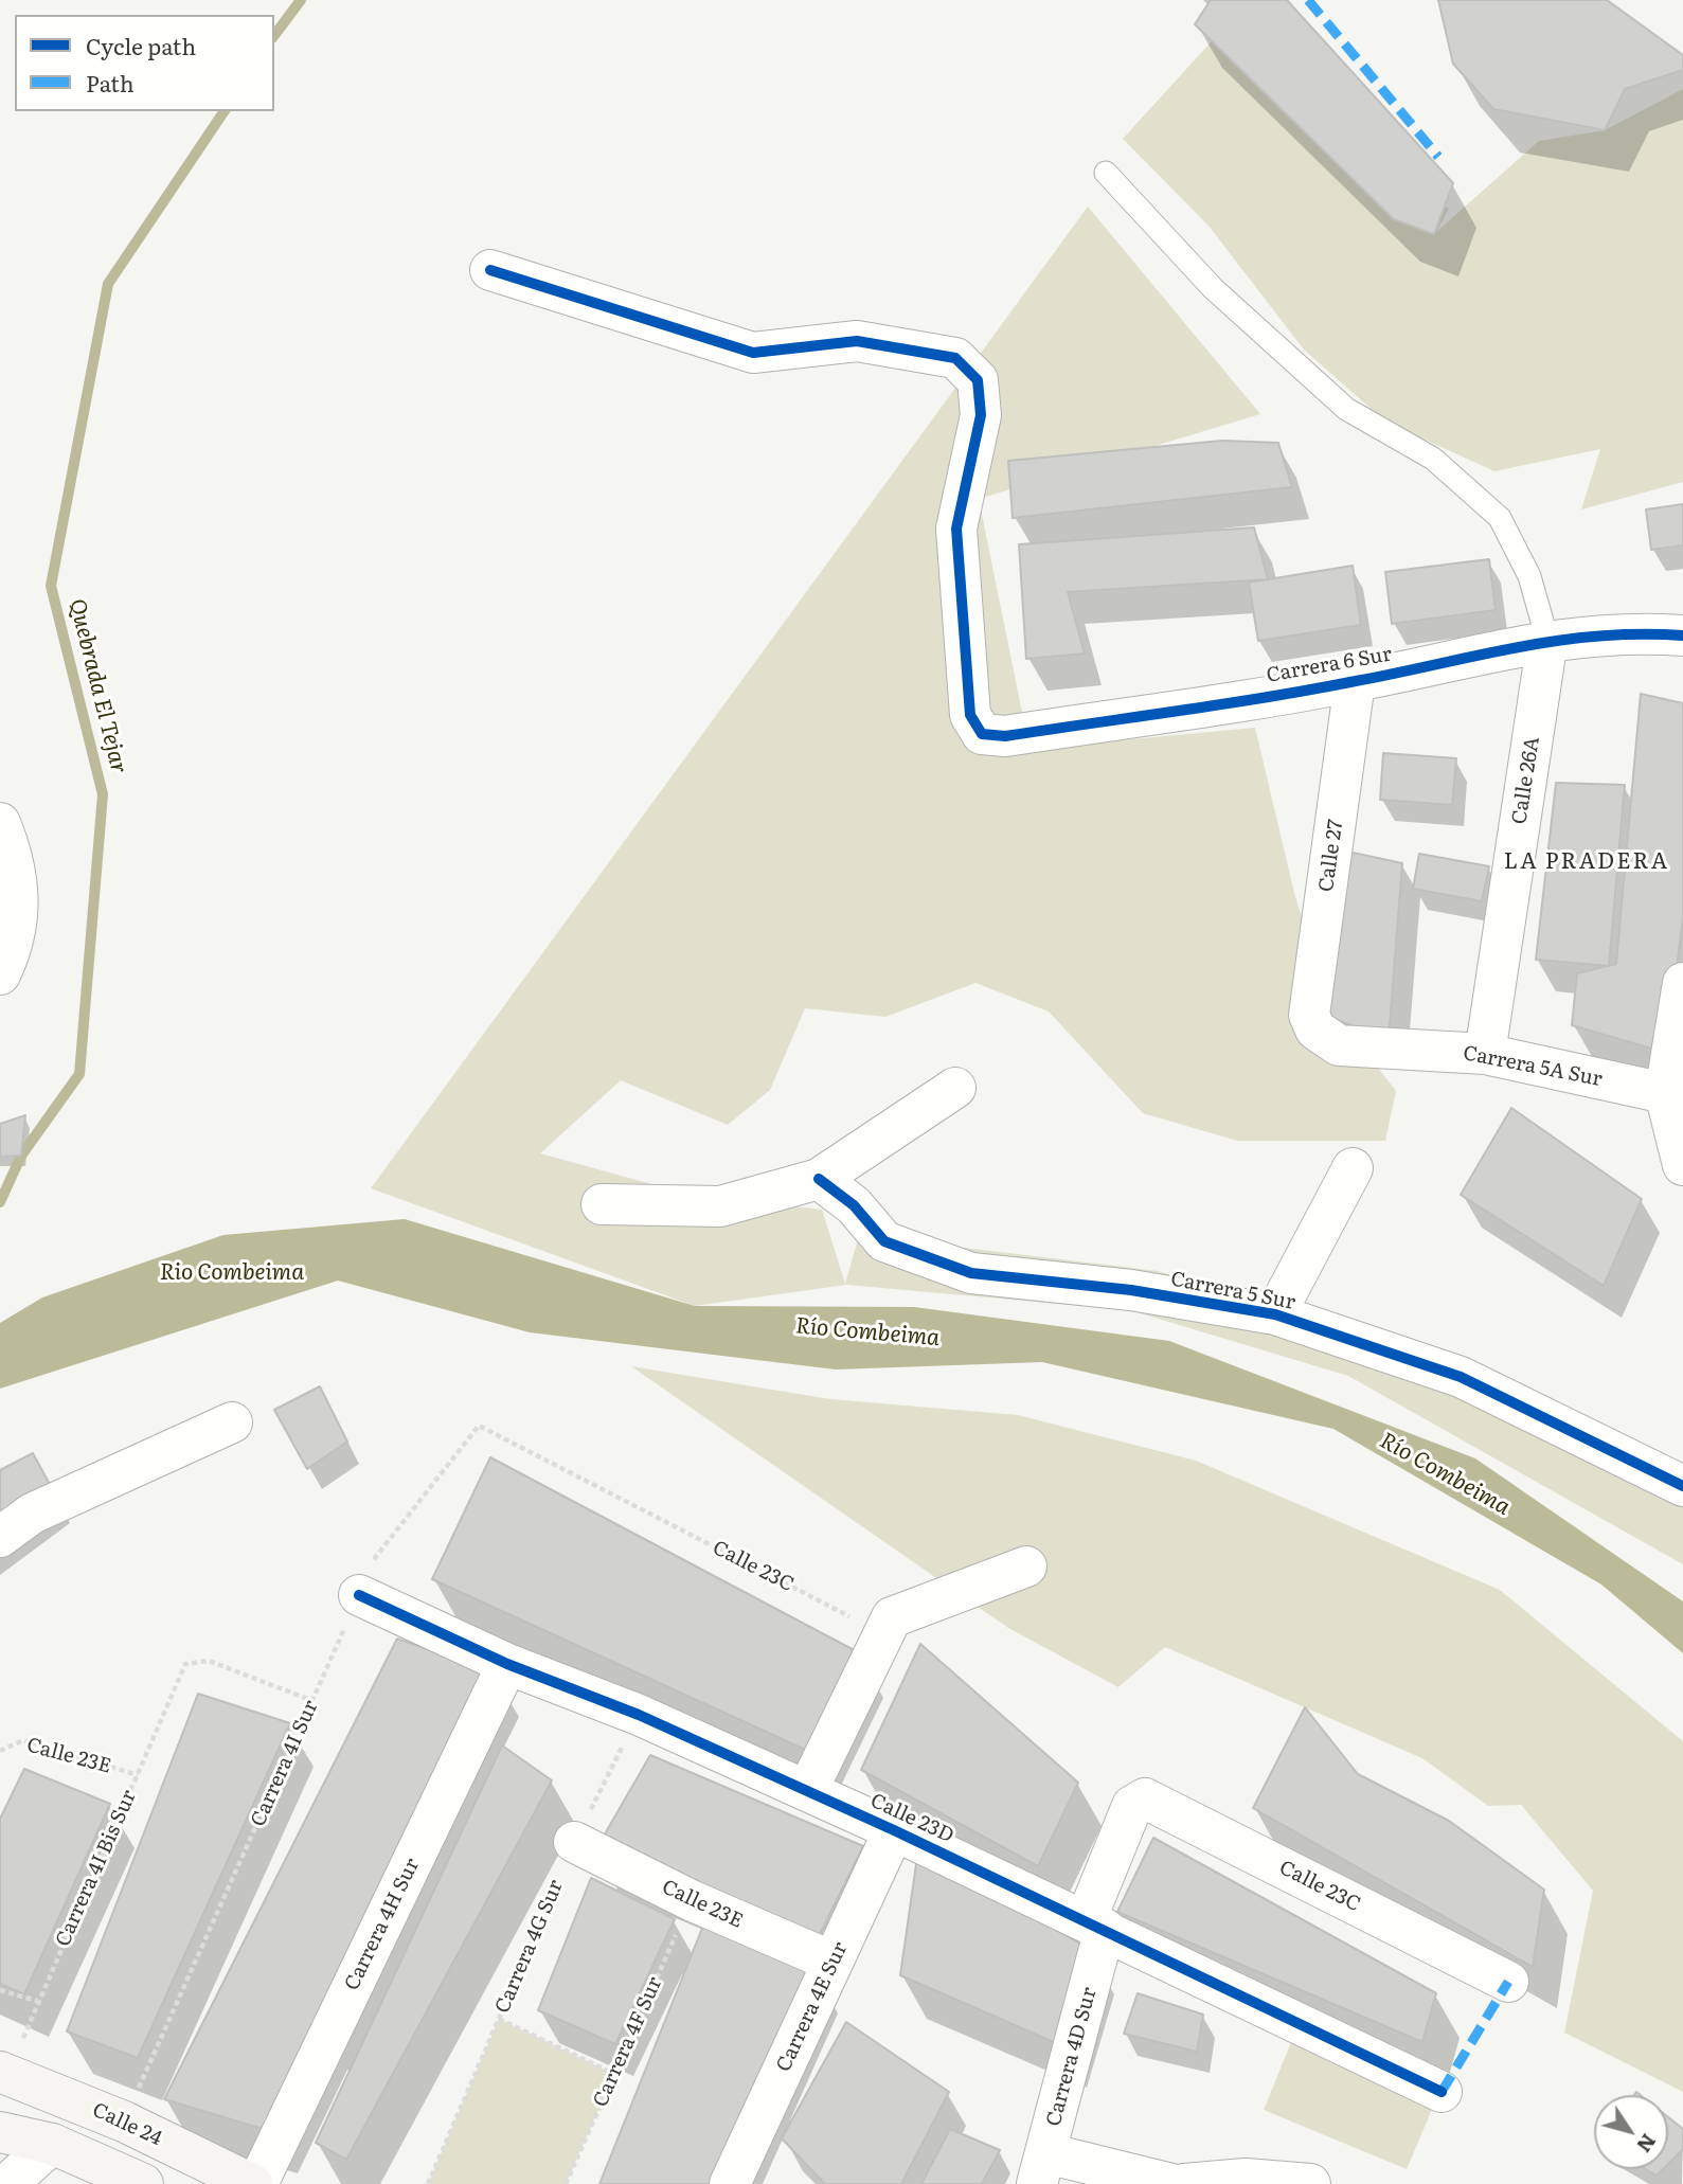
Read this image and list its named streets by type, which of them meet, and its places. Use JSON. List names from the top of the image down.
{
  "streets": {
    "main road": ["Calle 24"],
    "street": [
      "Carrera 6 Sur",
      "Calle 26A",
      "Calle 27",
      "Carrera 5A Sur",
      "Carrera 5 Sur",
      "Calle 23C",
      "Calle 23E",
      "Calle 23D",
      "Carrera 4H Sur",
      "Carrera 4E Sur",
      "Carrera 4D Sur"
    ],
    "path": [
      "Carrera 4I Sur",
      "Carrera 4I Bis Sur",
      "Carrera 4G Sur",
      "Carrera 4F Sur"
    ]
  },
  "crossings": [
    ["Carrera 6 Sur", "Calle 26A"],
    ["Carrera 6 Sur", "Calle 27"],
    ["Calle 26A", "Carrera 5A Sur"],
    ["Calle 27", "Carrera 5A Sur"],
    ["Calle 23C", "Carrera 4I Sur"],
    ["Calle 23C", "Carrera 4D Sur"],
    ["Calle 23E", "Carrera 4I Bis Sur"],
    ["Calle 23E", "Carrera 4G Sur"],
    ["Calle 23E", "Carrera 4E Sur"],
    ["Calle 23E", "Carrera 4F Sur"],
    ["Carrera 4I Sur", "Calle 23D"],
    ["Carrera 4I Sur", "Carrera 4I Bis Sur"],
    ["Carrera 4I Sur", "Calle 24"],
    ["Calle 23D", "Carrera 4H Sur"],
    ["Calle 23D", "Carrera 4G Sur"],
    ["Calle 23D", "Carrera 4E Sur"],
    ["Calle 23D", "Carrera 4D Sur"],
    ["Carrera 4I Bis Sur", "Calle 24"],
    ["Carrera 4H Sur", "Calle 24"]
  ],
  "districts": ["LA PRADERA"],
  "water": ["Quebrada El Tejar", "Rio Combeima", "Río Combeima"],
  "legend": ["Cycle path", "Path"],
  "north": "bottom right"
}
